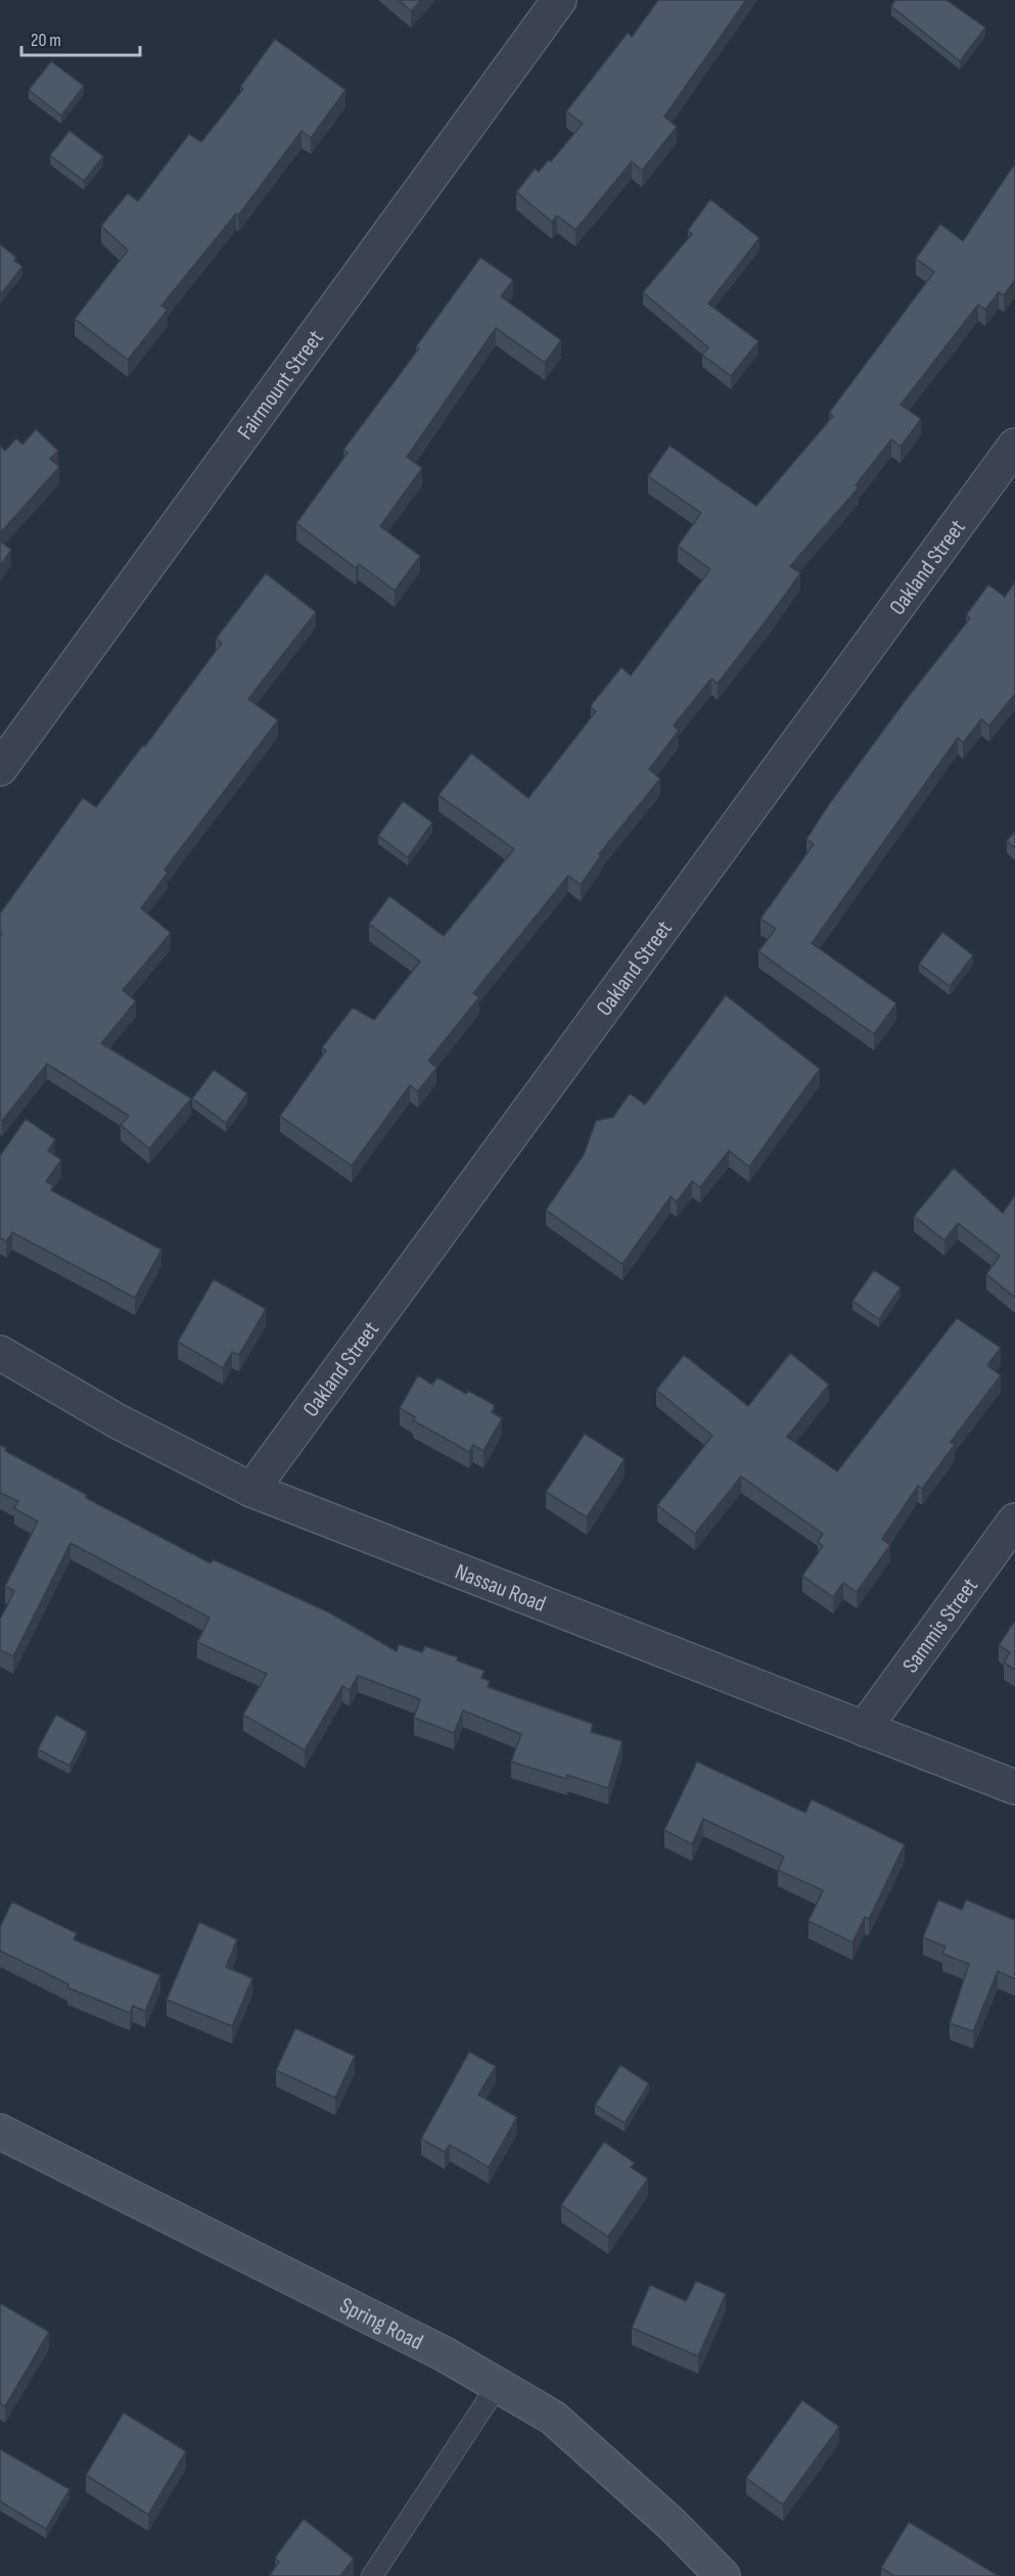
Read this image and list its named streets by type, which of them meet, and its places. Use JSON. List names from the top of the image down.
{
  "streets": {
    "main road": ["Spring Road"],
    "street": [
      "Fairmount Street",
      "Oakland Street",
      "Nassau Road",
      "Sammis Street"
    ]
  },
  "crossings": [
    ["Oakland Street", "Nassau Road"],
    ["Nassau Road", "Sammis Street"]
  ],
  "scale_bar": "20 m"
}
